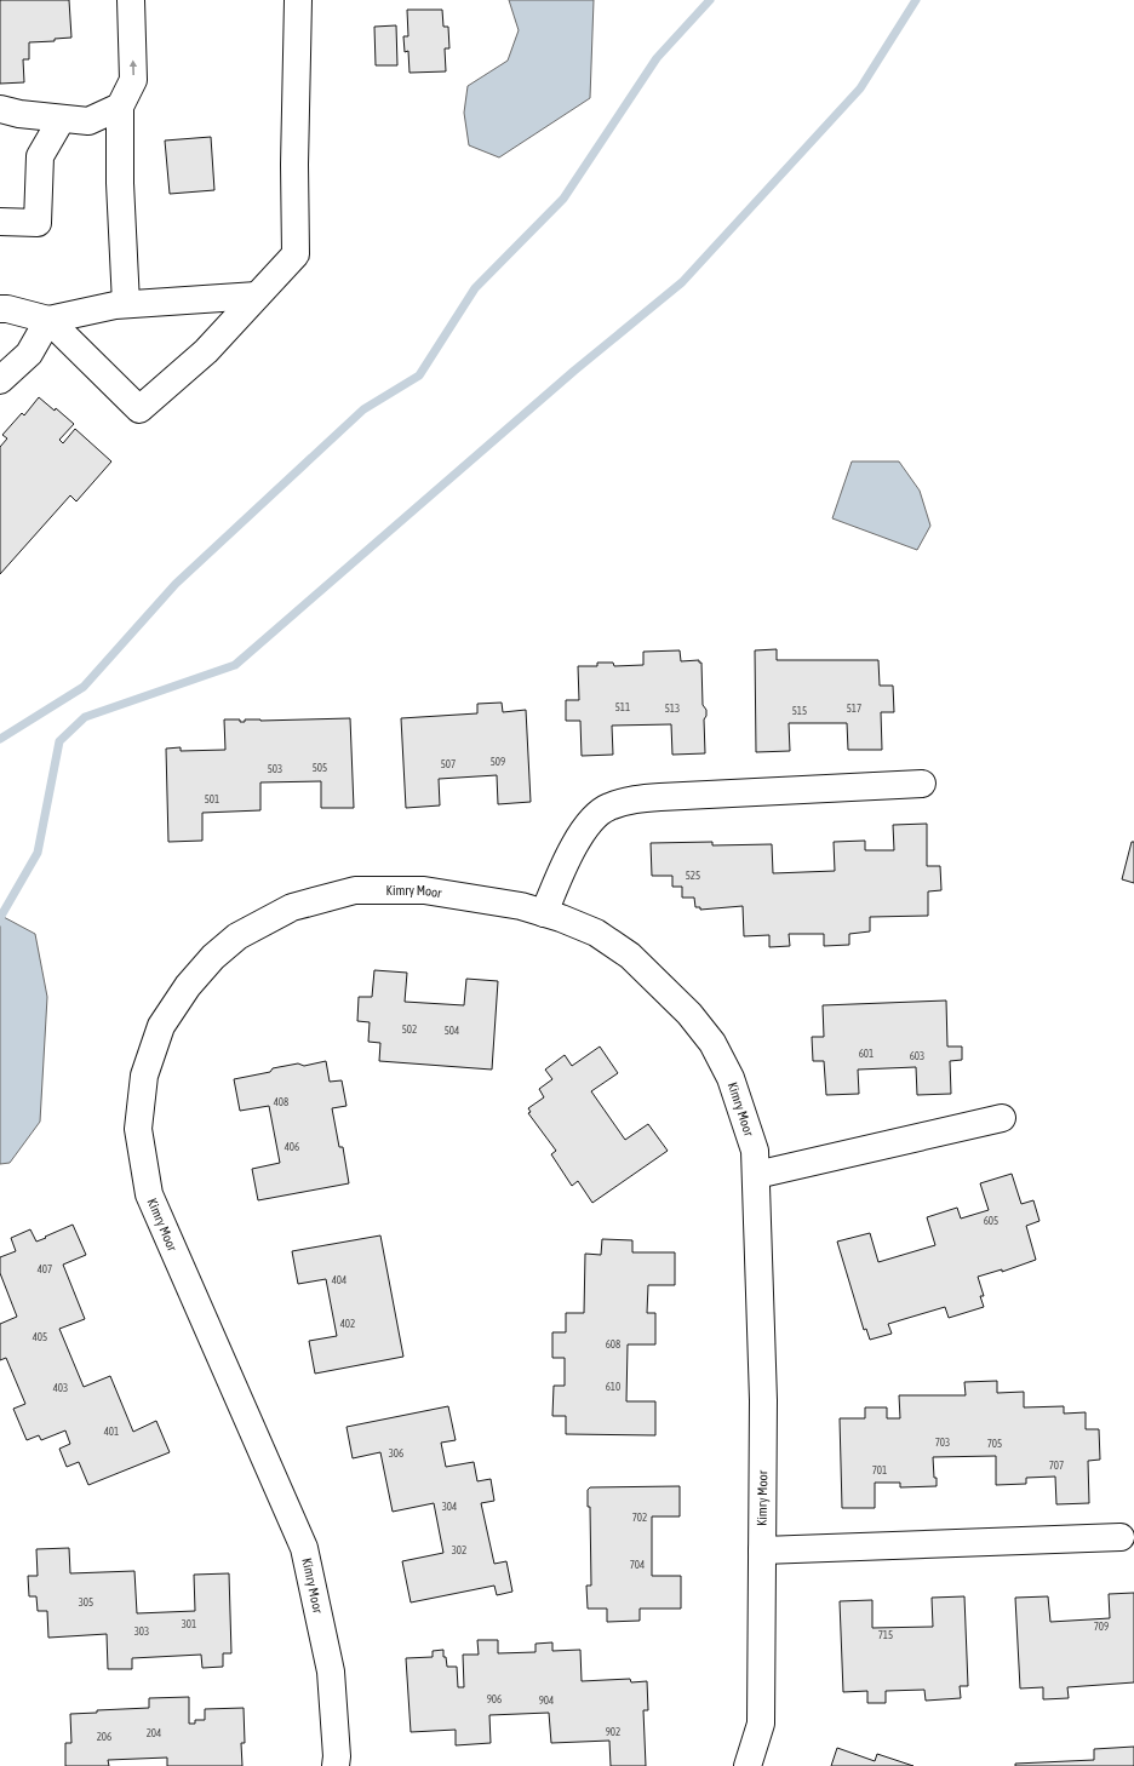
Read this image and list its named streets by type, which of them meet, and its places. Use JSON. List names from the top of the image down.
{
  "streets": {
    "street": ["Kimry Moor"]
  },
  "house_numbers": [
    "511",
    "513",
    "517",
    "515",
    "509",
    "507",
    "505",
    "503",
    "501",
    "525",
    "502",
    "504",
    "601",
    "603",
    "408",
    "406",
    "605",
    "407",
    "404",
    "402",
    "405",
    "608",
    "610",
    "403",
    "401",
    "703",
    "705",
    "306",
    "707",
    "701",
    "304",
    "702",
    "302",
    "704",
    "305",
    "301",
    "709",
    "303",
    "715",
    "906",
    "904",
    "902",
    "204",
    "206"
  ]
}
